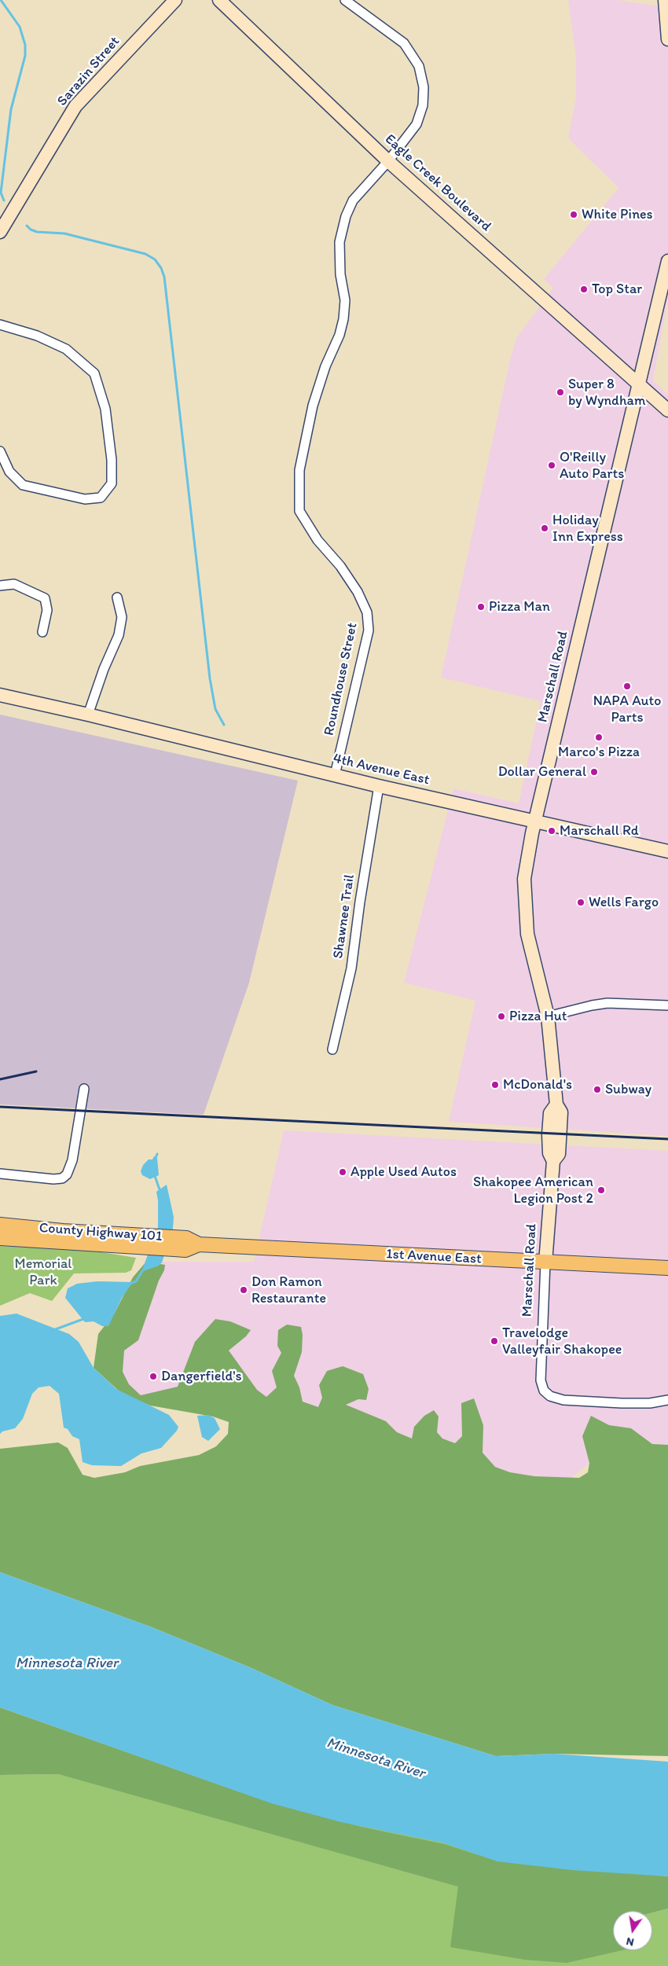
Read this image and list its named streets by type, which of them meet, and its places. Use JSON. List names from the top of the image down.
{
  "streets": {
    "main road": ["County Highway 101", "1st Avenue East"],
    "street": [
      "Sarazin Street",
      "Eagle Creek Boulevard",
      "Marschall Road",
      "Roundhouse Street",
      "4th Avenue East",
      "Shawnee Trail"
    ]
  },
  "crossings": [
    ["Eagle Creek Boulevard", "Marschall Road"],
    ["Eagle Creek Boulevard", "Roundhouse Street"],
    ["Marschall Road", "4th Avenue East"],
    ["Marschall Road", "1st Avenue East"],
    ["Roundhouse Street", "4th Avenue East"],
    ["4th Avenue East", "Shawnee Trail"],
    ["County Highway 101", "1st Avenue East"]
  ],
  "water": ["Minnesota River"],
  "parks": ["Memorial Park"],
  "places": [
    "White Pines",
    "Top Star",
    "Super 8 by Wyndham",
    "O'Reilly Auto Parts",
    "Holiday Inn Express",
    "Pizza Man",
    "NAPA Auto Parts",
    "Marco's Pizza",
    "Dollar General",
    "Marschall Rd",
    "Wells Fargo",
    "Pizza Hut",
    "McDonald's",
    "Subway",
    "Apple Used Autos",
    "Shakopee American Legion Post 2",
    "Don Ramon Restaurante",
    "Travelodge Valleyfair Shakopee",
    "Dangerfield's"
  ],
  "north": "bottom"
}
